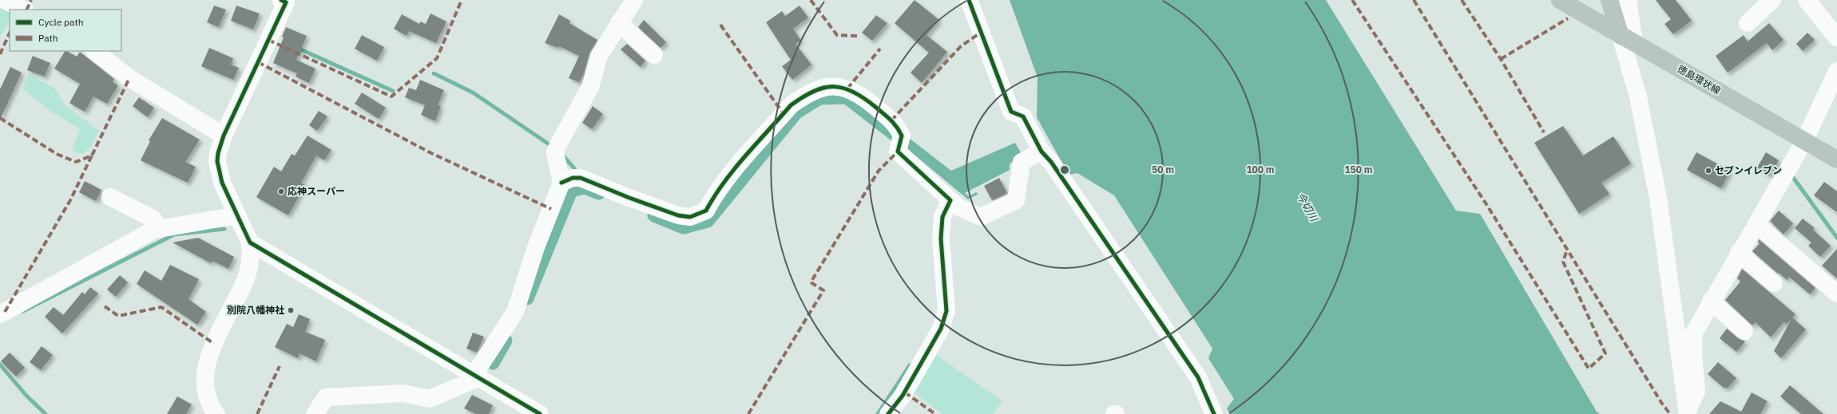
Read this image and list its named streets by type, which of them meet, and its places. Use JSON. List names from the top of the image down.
{
  "streets": {
    "main road": ["徳島環状線"]
  },
  "water": ["今切川"],
  "places": ["セブンイレブン", "応神スーパー", "別院八幡神社"],
  "legend": ["Cycle path", "Path"],
  "rings": ["50 m", "100 m", "150 m"]
}
